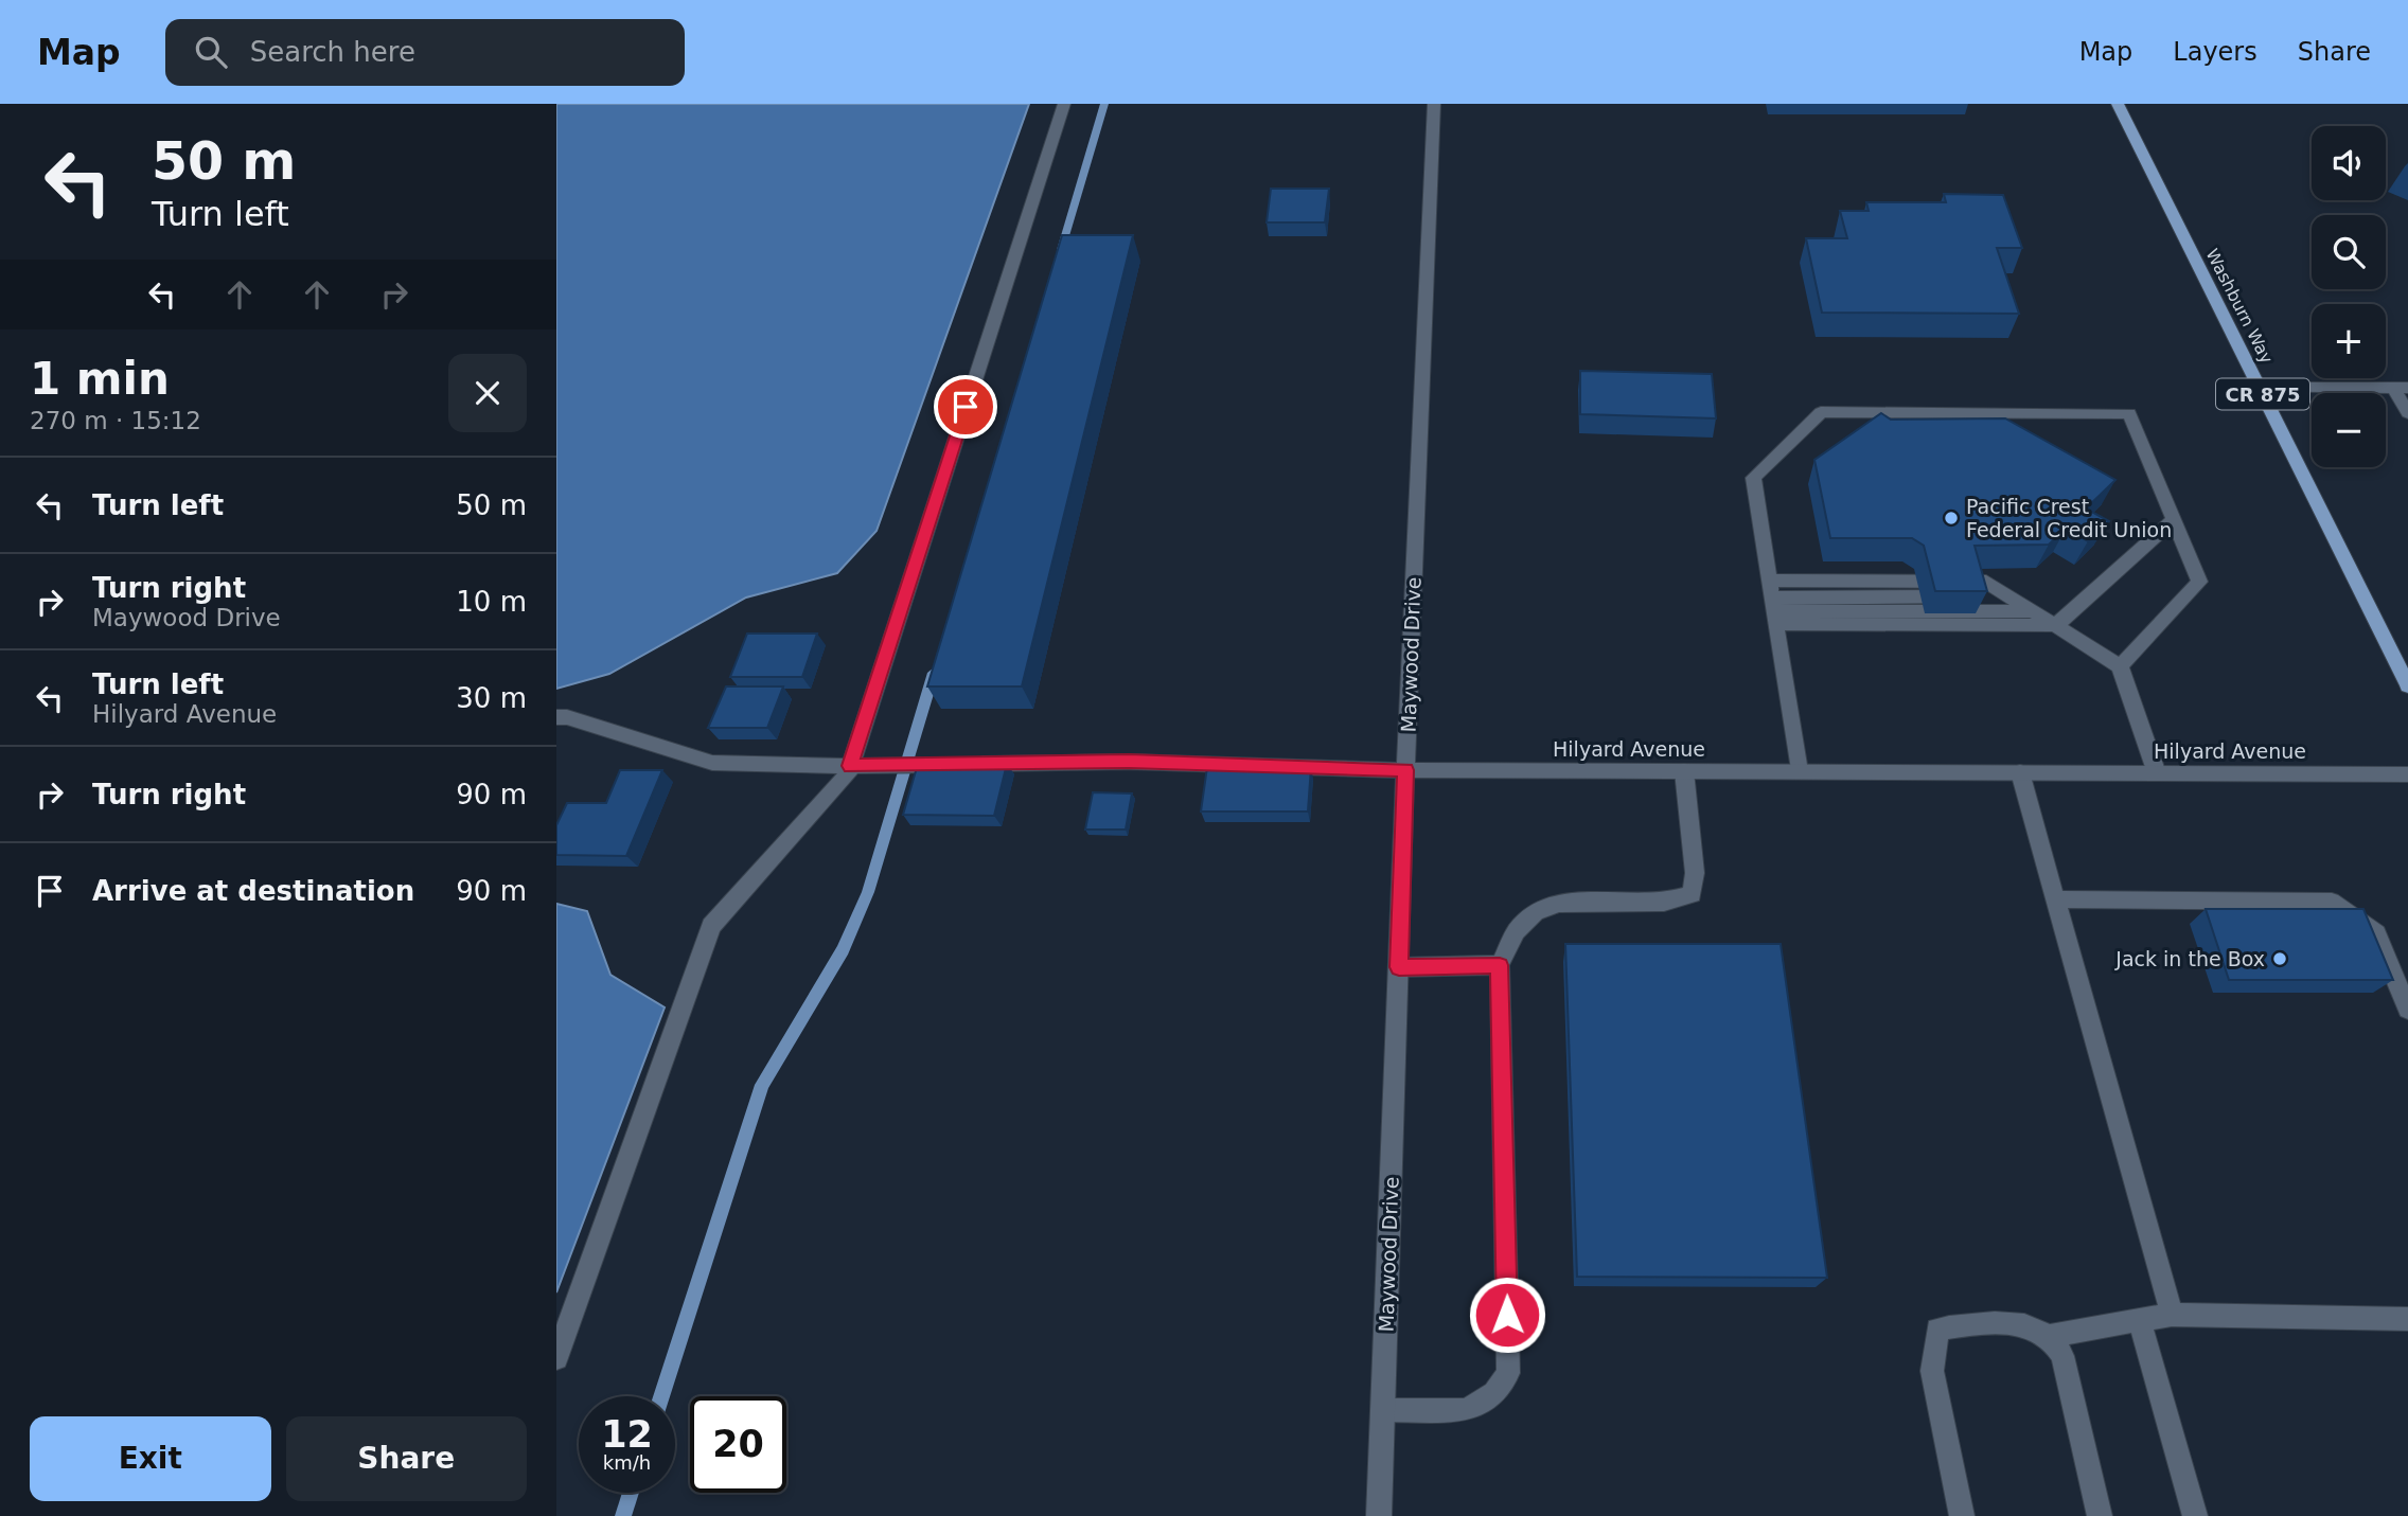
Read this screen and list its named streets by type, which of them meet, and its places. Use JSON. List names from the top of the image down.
{
  "streets": {
    "main road": ["Washburn Way", "CR 875"],
    "street": ["Maywood Drive", "Hilyard Avenue"]
  },
  "crossings": [
    ["Maywood Drive", "Hilyard Avenue"]
  ],
  "places": ["Pacific Crest Federal Credit Union", "Jack in the Box"],
  "page": {
    "header": "Map",
    "search": "Search here",
    "nav": ["Map", "Layers", "Share"],
    "turn": ["50 m", "Turn left"],
    "map_buttons": ["+", "−"],
    "heading": ["1 min", "270 m · 15:12"],
    "list": [
      {
        "name": "Turn left",
        "value": "50 m"
      },
      {
        "name": "Turn right",
        "note": "Maywood Drive",
        "value": "10 m"
      },
      {
        "name": "Turn left",
        "note": "Hilyard Avenue",
        "value": "30 m"
      },
      {
        "name": "Turn right",
        "value": "90 m"
      },
      {
        "name": "Arrive at destination",
        "value": "90 m"
      }
    ],
    "speed": "12 km/h",
    "limit": "20",
    "buttons": ["Exit", "Share"]
  }
}
